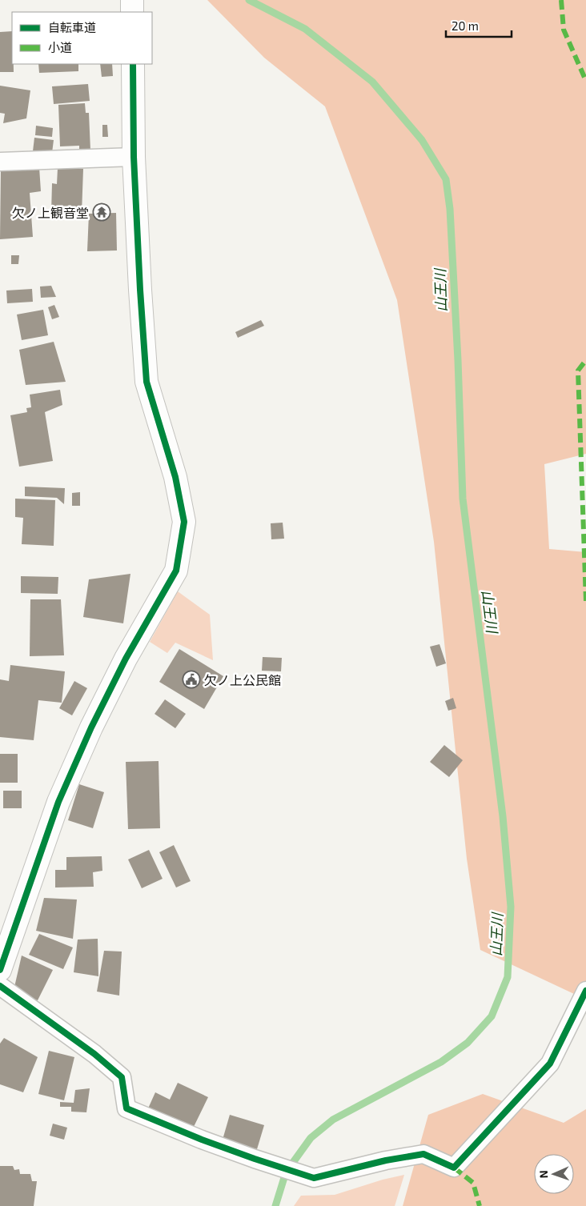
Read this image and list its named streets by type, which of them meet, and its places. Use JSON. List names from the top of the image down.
{
  "water": ["山王川"],
  "places": {
    "temple": ["欠ノ上観音堂"],
    "public building": ["欠ノ上公民館"]
  },
  "legend": ["自転車道", "小道"],
  "scale_bar": "20 m",
  "north": "left"
}
